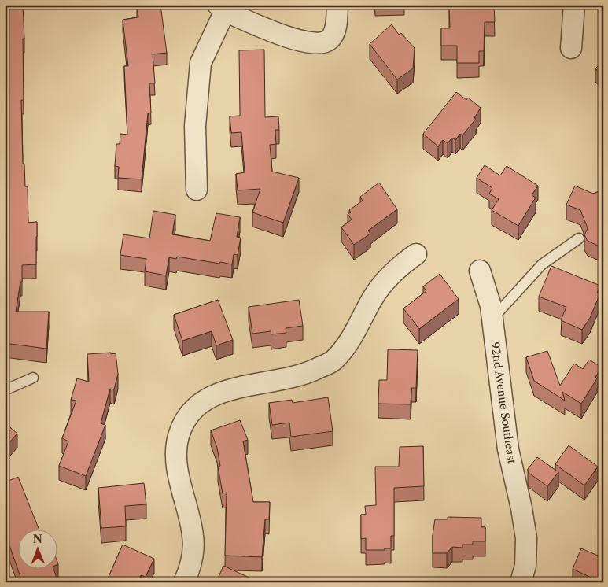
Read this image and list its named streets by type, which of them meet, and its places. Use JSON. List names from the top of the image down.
{
  "streets": {
    "street": ["92nd Avenue Southeast"]
  },
  "north": "top"
}
